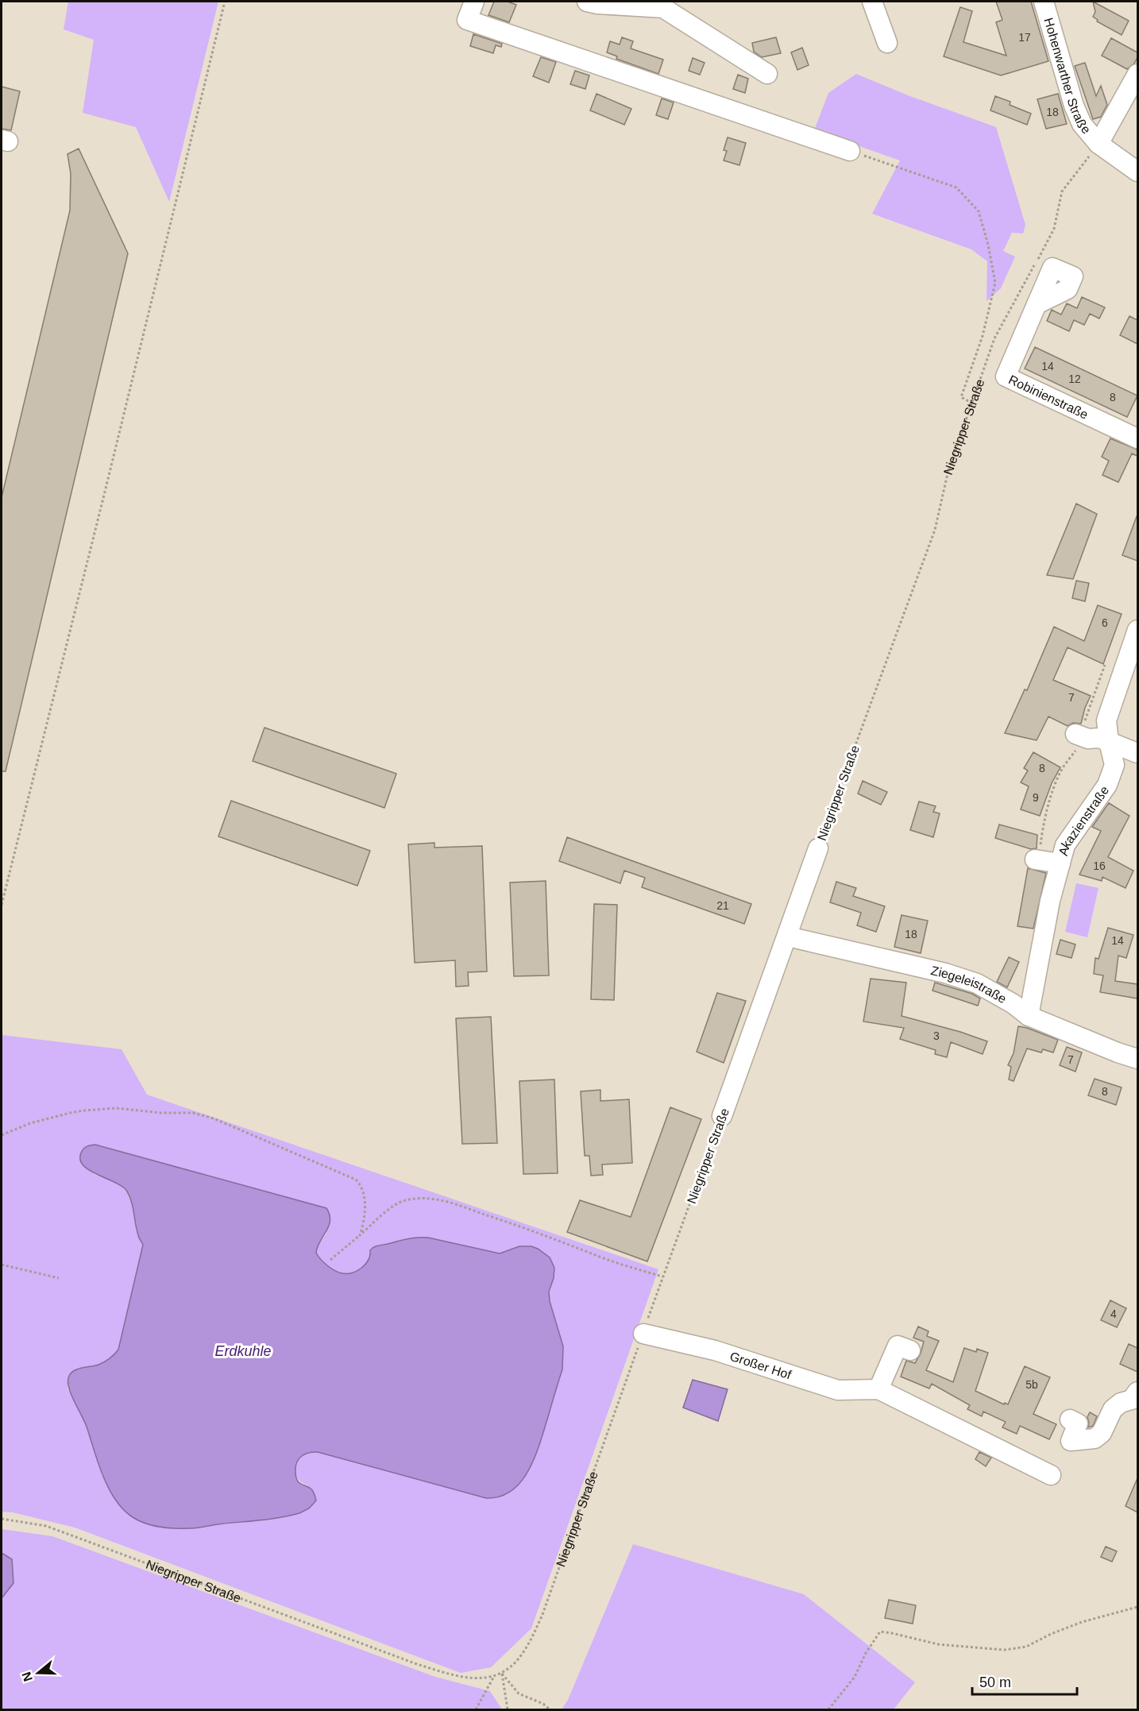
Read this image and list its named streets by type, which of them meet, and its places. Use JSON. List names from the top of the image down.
{
  "streets": {
    "street": [
      "Hohenwarther Straße",
      "Robinienstraße",
      "Niegripper Straße",
      "Akazienstraße",
      "Ziegeleistraße",
      "Großer Hof"
    ]
  },
  "crossings": [
    ["Hohenwarther Straße", "Niegripper Straße"],
    ["Niegripper Straße", "Ziegeleistraße"],
    ["Niegripper Straße", "Großer Hof"],
    ["Akazienstraße", "Ziegeleistraße"]
  ],
  "water": ["Erdkuhle"],
  "house_numbers": [
    "17",
    "18",
    "14",
    "12",
    "8",
    "6",
    "7",
    "8",
    "9",
    "16",
    "21",
    "18",
    "14",
    "3",
    "7",
    "8",
    "4",
    "5b"
  ],
  "scale_bar": "50 m",
  "north": "left"
}
